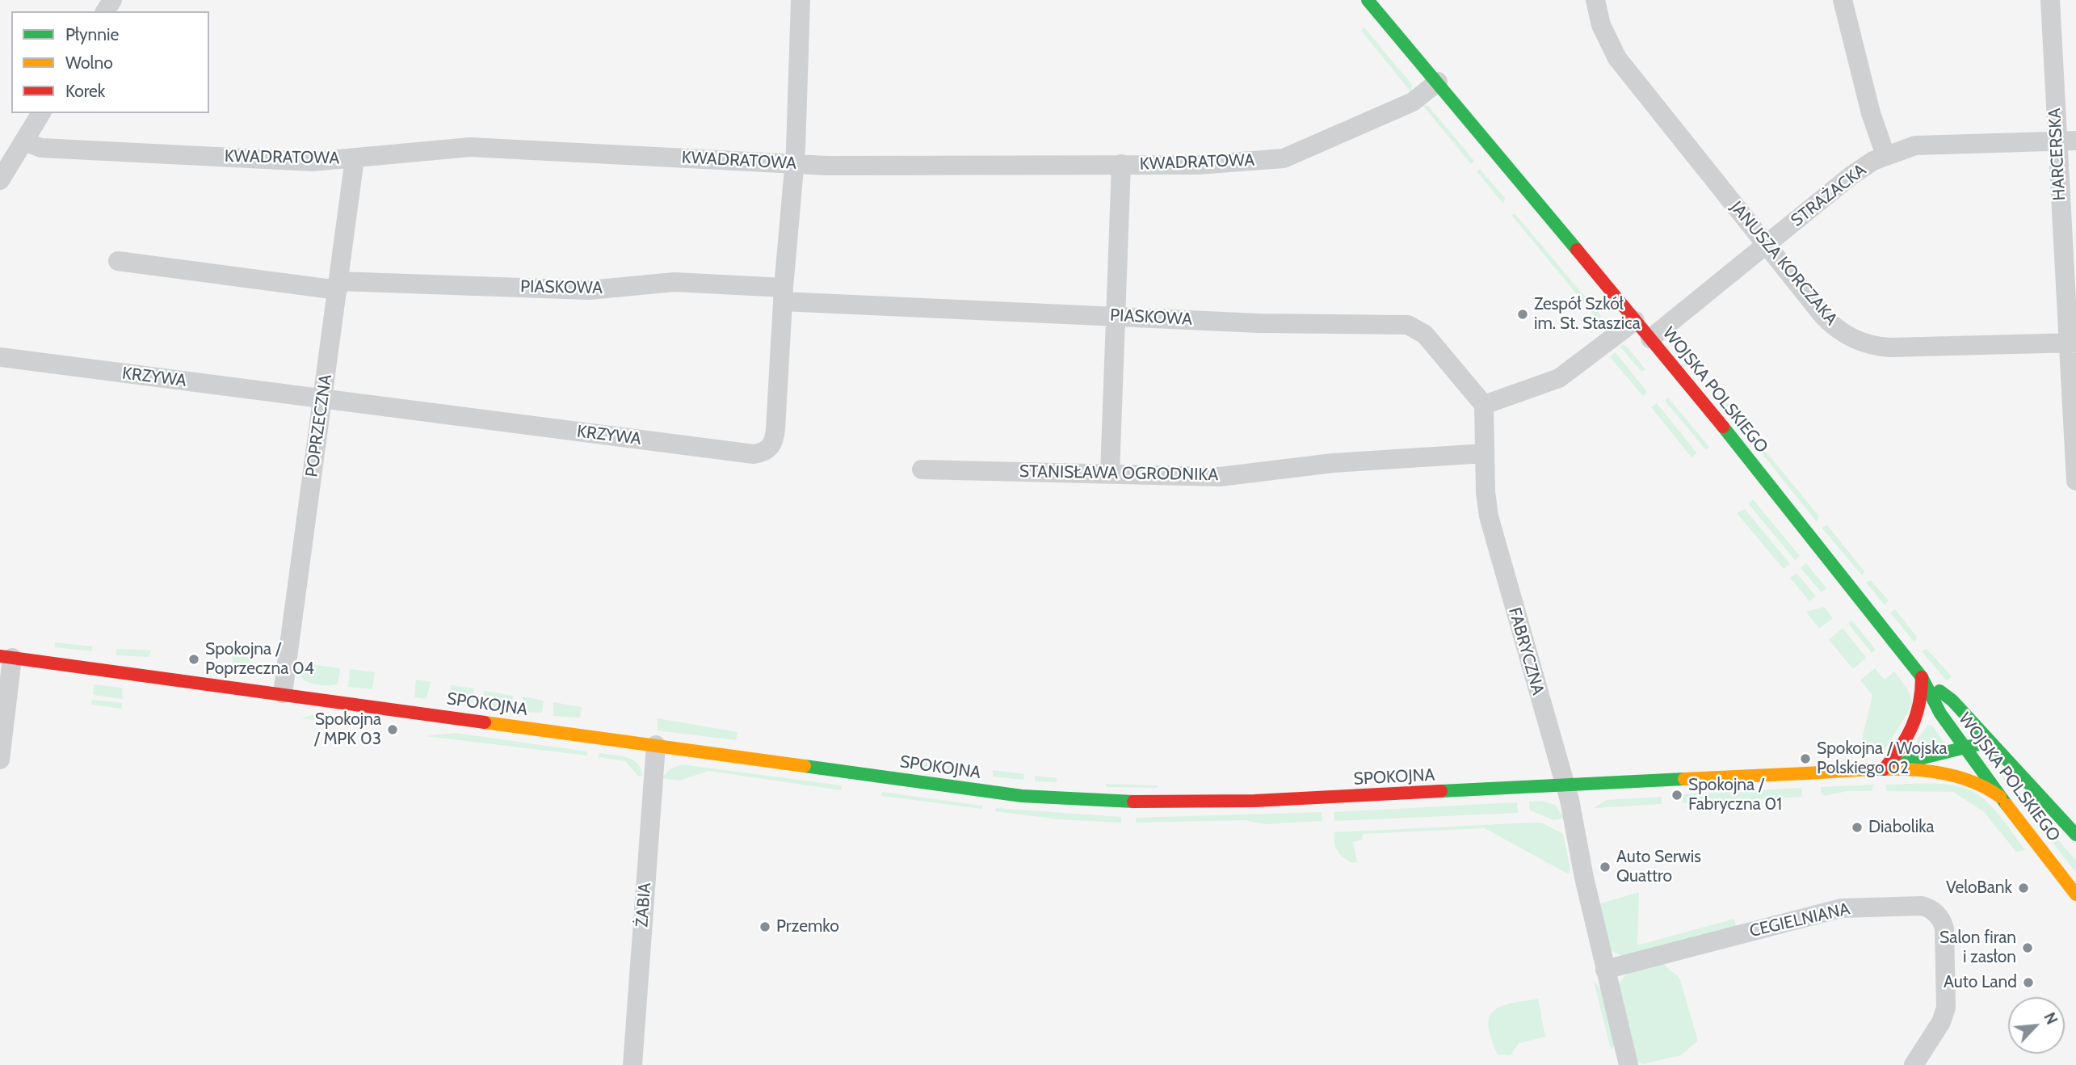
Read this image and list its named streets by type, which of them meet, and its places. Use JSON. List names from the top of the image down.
{
  "streets": {
    "street": [
      "HARCERSKA",
      "KWADRATOWA",
      "STRAŻACKA",
      "JANUSZA KORCZAKA",
      "PIASKOWA",
      "KRZYWA",
      "WOJSKA POLSKIEGO",
      "POPRZECZNA",
      "STANISŁAWA OGRODNIKA",
      "FABRYCZNA",
      "SPOKOJNA",
      "ŻABIA",
      "CEGIELNIANA"
    ]
  },
  "crossings": [
    ["HARCERSKA", "STRAŻACKA"],
    ["HARCERSKA", "JANUSZA KORCZAKA"],
    ["KWADRATOWA", "KRZYWA"],
    ["KWADRATOWA", "WOJSKA POLSKIEGO"],
    ["KWADRATOWA", "POPRZECZNA"],
    ["STRAŻACKA", "JANUSZA KORCZAKA"],
    ["STRAŻACKA", "WOJSKA POLSKIEGO"],
    ["PIASKOWA", "KRZYWA"],
    ["PIASKOWA", "POPRZECZNA"],
    ["PIASKOWA", "FABRYCZNA"],
    ["KRZYWA", "POPRZECZNA"],
    ["WOJSKA POLSKIEGO", "SPOKOJNA"],
    ["POPRZECZNA", "SPOKOJNA"],
    ["STANISŁAWA OGRODNIKA", "FABRYCZNA"],
    ["FABRYCZNA", "SPOKOJNA"],
    ["FABRYCZNA", "CEGIELNIANA"],
    ["SPOKOJNA", "ŻABIA"]
  ],
  "places": [
    "Zespół Szkół im. St. Staszica",
    "Spokojna / Poprzeczna 04",
    "Spokojna / MPK 03",
    "Spokojna / Wojska Polskiego 02",
    "Spokojna / Fabryczna 01",
    "Diabolika",
    "Auto Serwis Quattro",
    "VeloBank",
    "Przemko",
    "Salon firan i zasłon",
    "Auto Land"
  ],
  "legend": ["Płynnie", "Wolno", "Korek"],
  "north": "top right"
}
